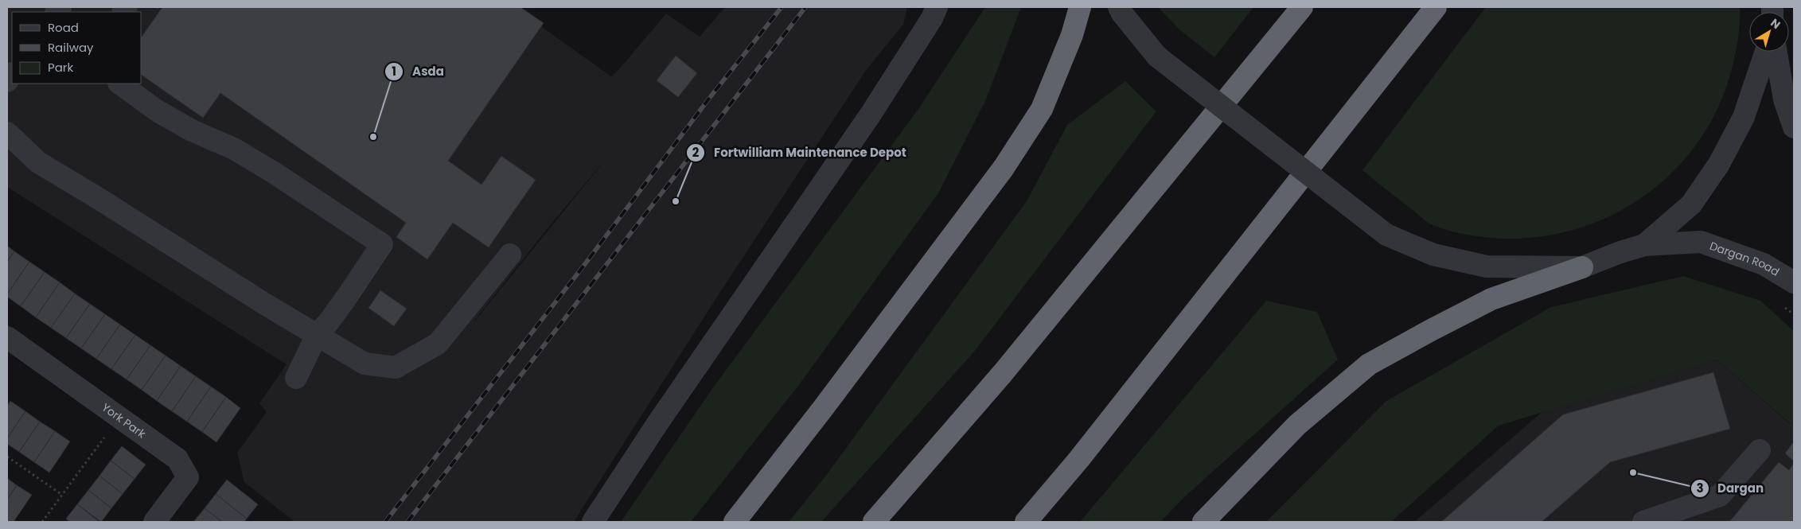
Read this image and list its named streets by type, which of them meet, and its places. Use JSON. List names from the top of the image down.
{
  "streets": {
    "street": ["Dargan Road", "York Park"]
  },
  "places": ["Asda", "Fortwilliam Maintenance Depot", "Dargan"],
  "legend": ["Road", "Railway", "Park"],
  "north": "top right"
}
